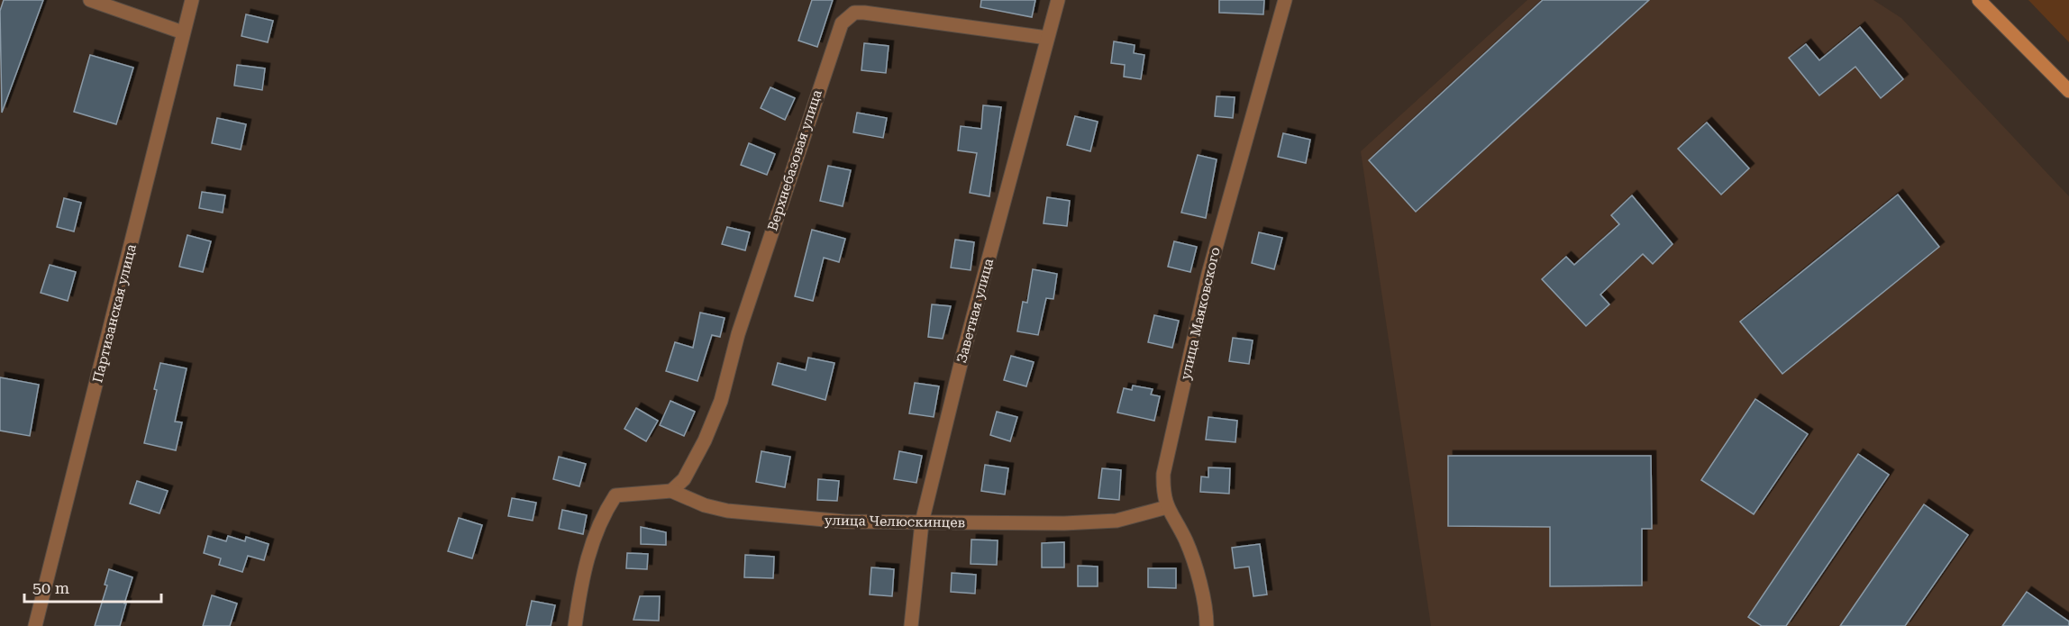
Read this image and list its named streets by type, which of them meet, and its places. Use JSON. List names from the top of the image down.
{
  "streets": {
    "street": [
      "Верхнебазовая улица",
      "Заветная улица",
      "Партизанская улица",
      "улица Маяковского",
      "улица Челюскинцев"
    ]
  },
  "crossings": [
    ["Верхнебазовая улица", "Заветная улица"],
    ["Верхнебазовая улица", "улица Челюскинцев"],
    ["Заветная улица", "улица Челюскинцев"],
    ["улица Маяковского", "улица Челюскинцев"]
  ],
  "scale_bar": "50 m"
}
